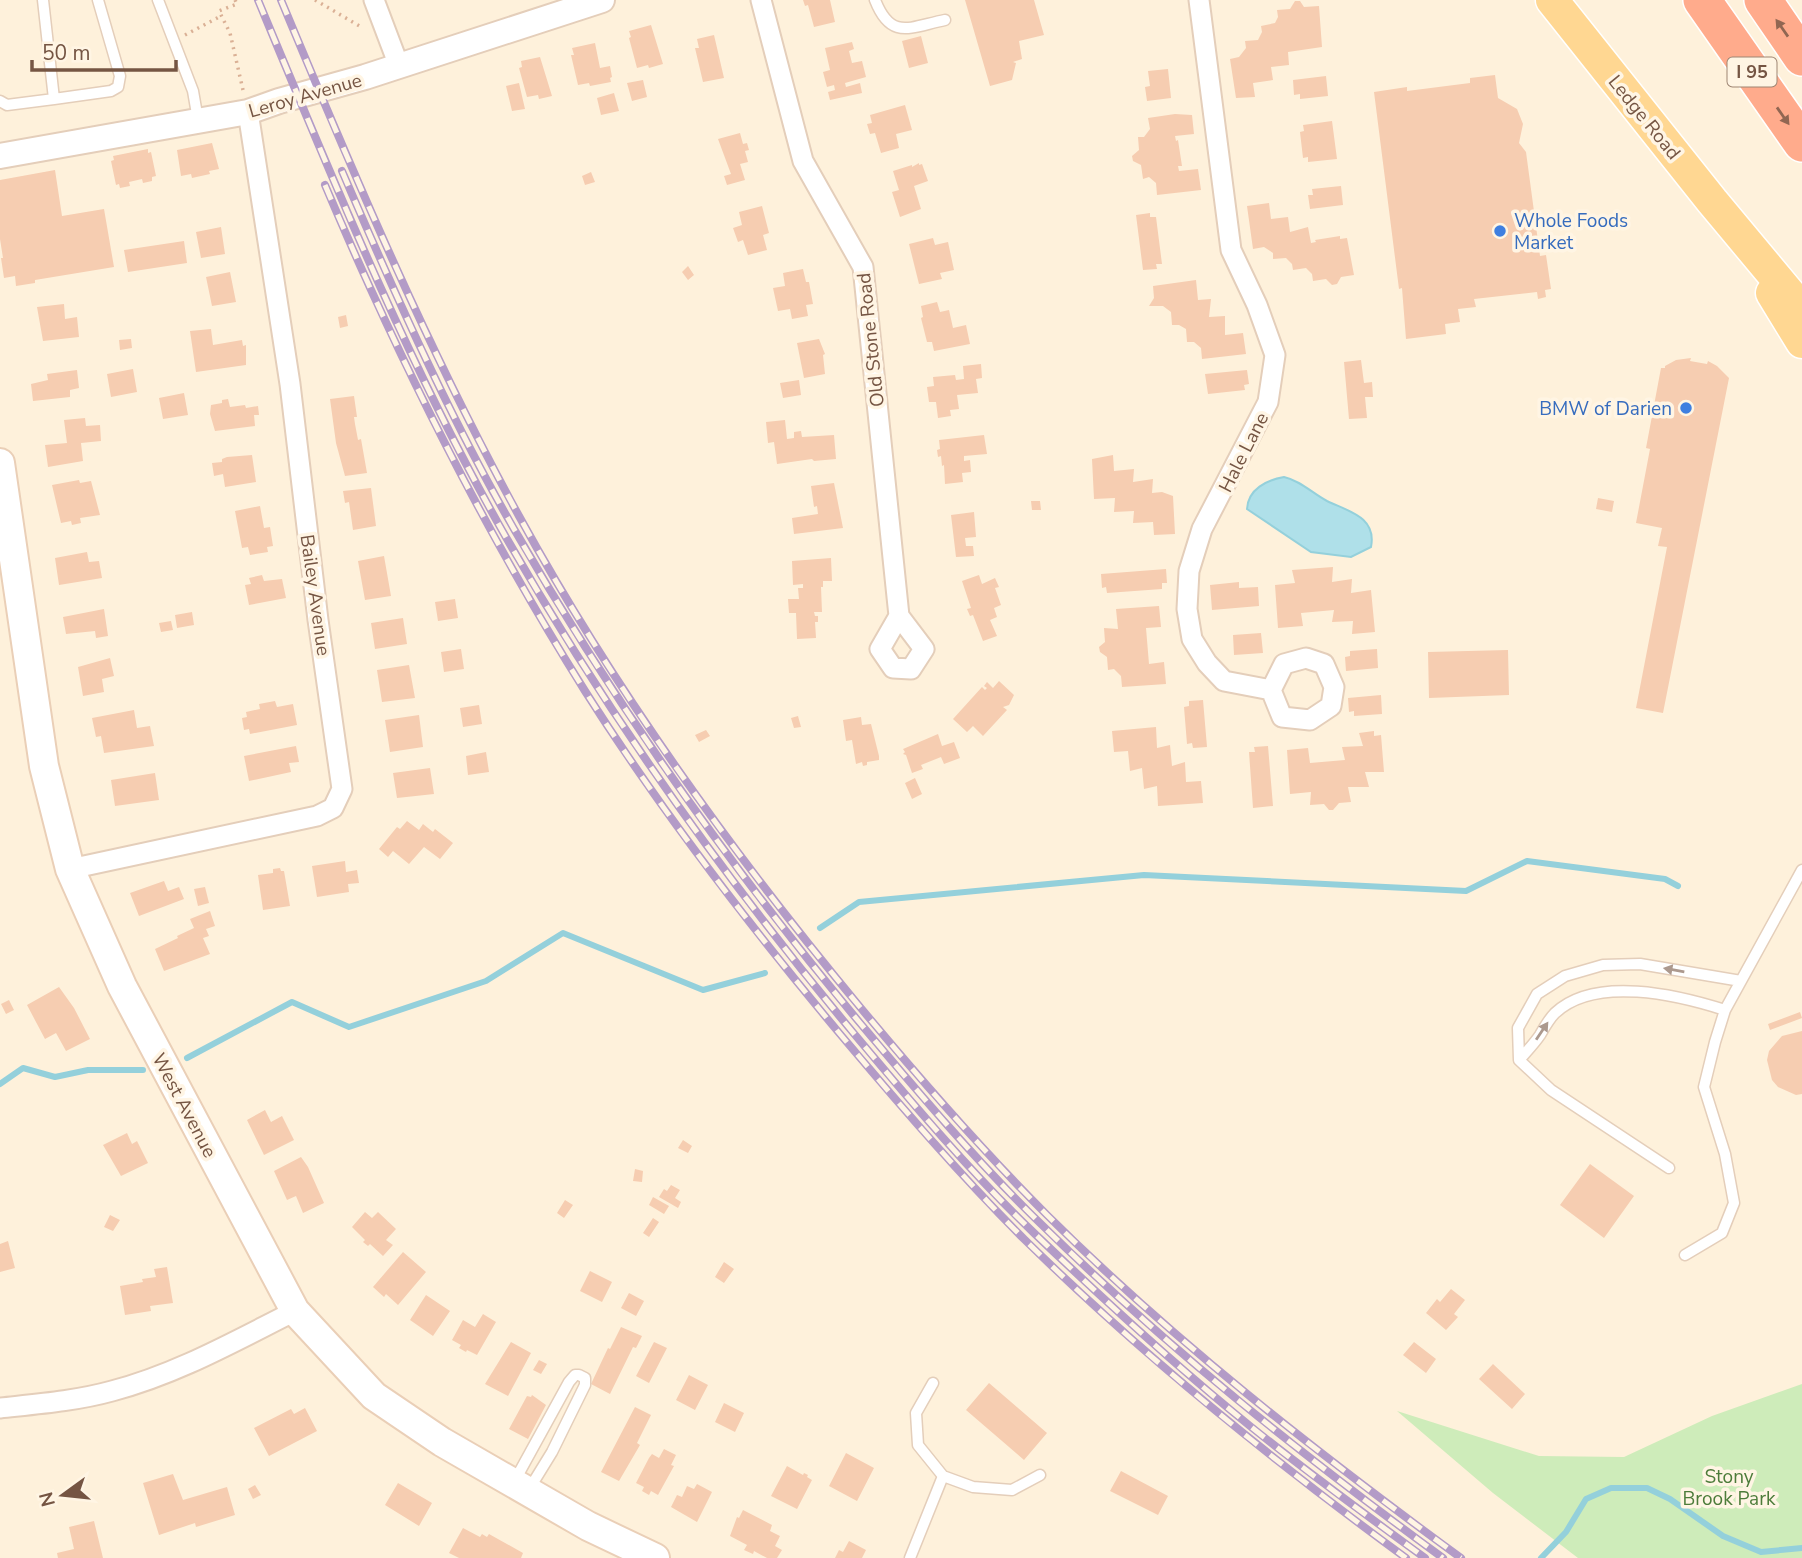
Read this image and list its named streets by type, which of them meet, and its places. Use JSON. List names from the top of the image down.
{
  "streets": {
    "highway": ["I 95"],
    "main road": ["Ledge Road", "West Avenue"],
    "street": [
      "Leroy Avenue",
      "Old Stone Road",
      "Hale Lane",
      "Bailey Avenue"
    ]
  },
  "crossings": [
    ["Leroy Avenue", "Bailey Avenue"],
    ["Bailey Avenue", "West Avenue"]
  ],
  "parks": ["Stony Brook Park"],
  "places": ["Whole Foods Market", "BMW of Darien"],
  "scale_bar": "50 m",
  "north": "left"
}
